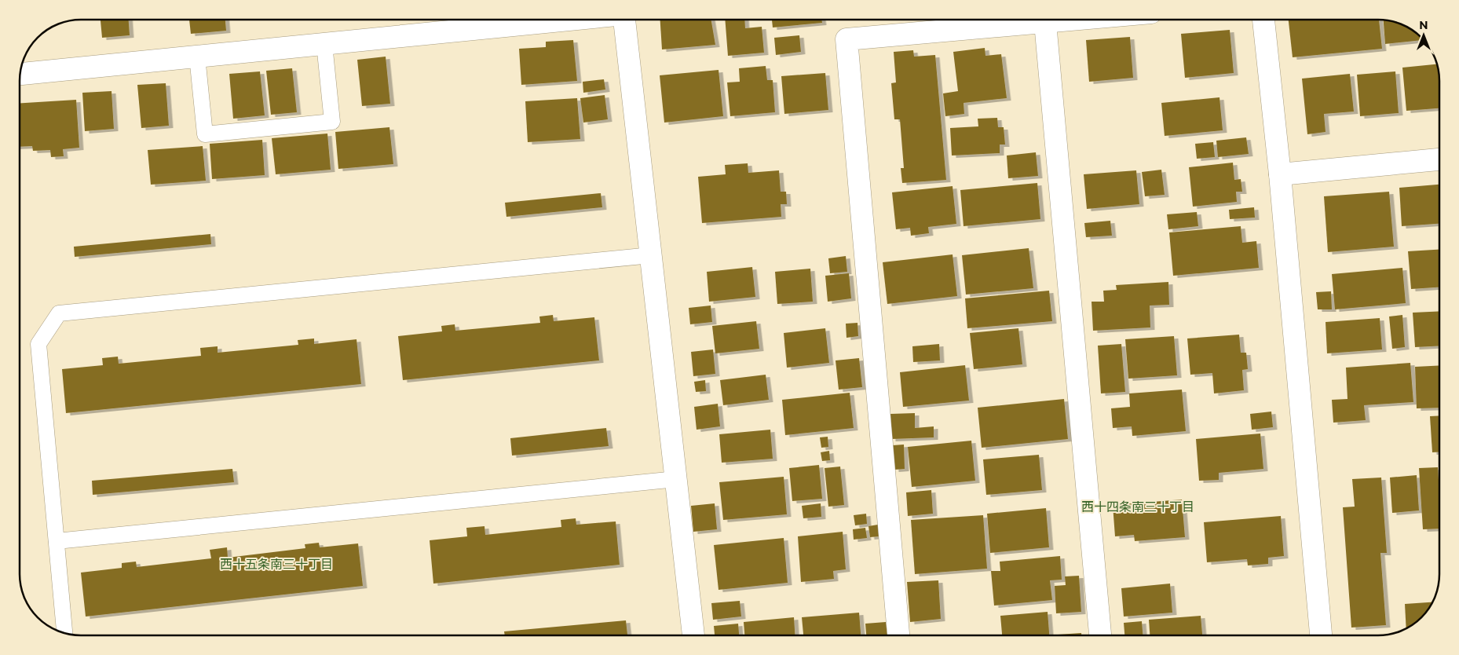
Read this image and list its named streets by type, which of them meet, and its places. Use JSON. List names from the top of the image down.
{
  "districts": ["西十四条南三十丁目", "西十五条南三十丁目"],
  "north": "top"
}
